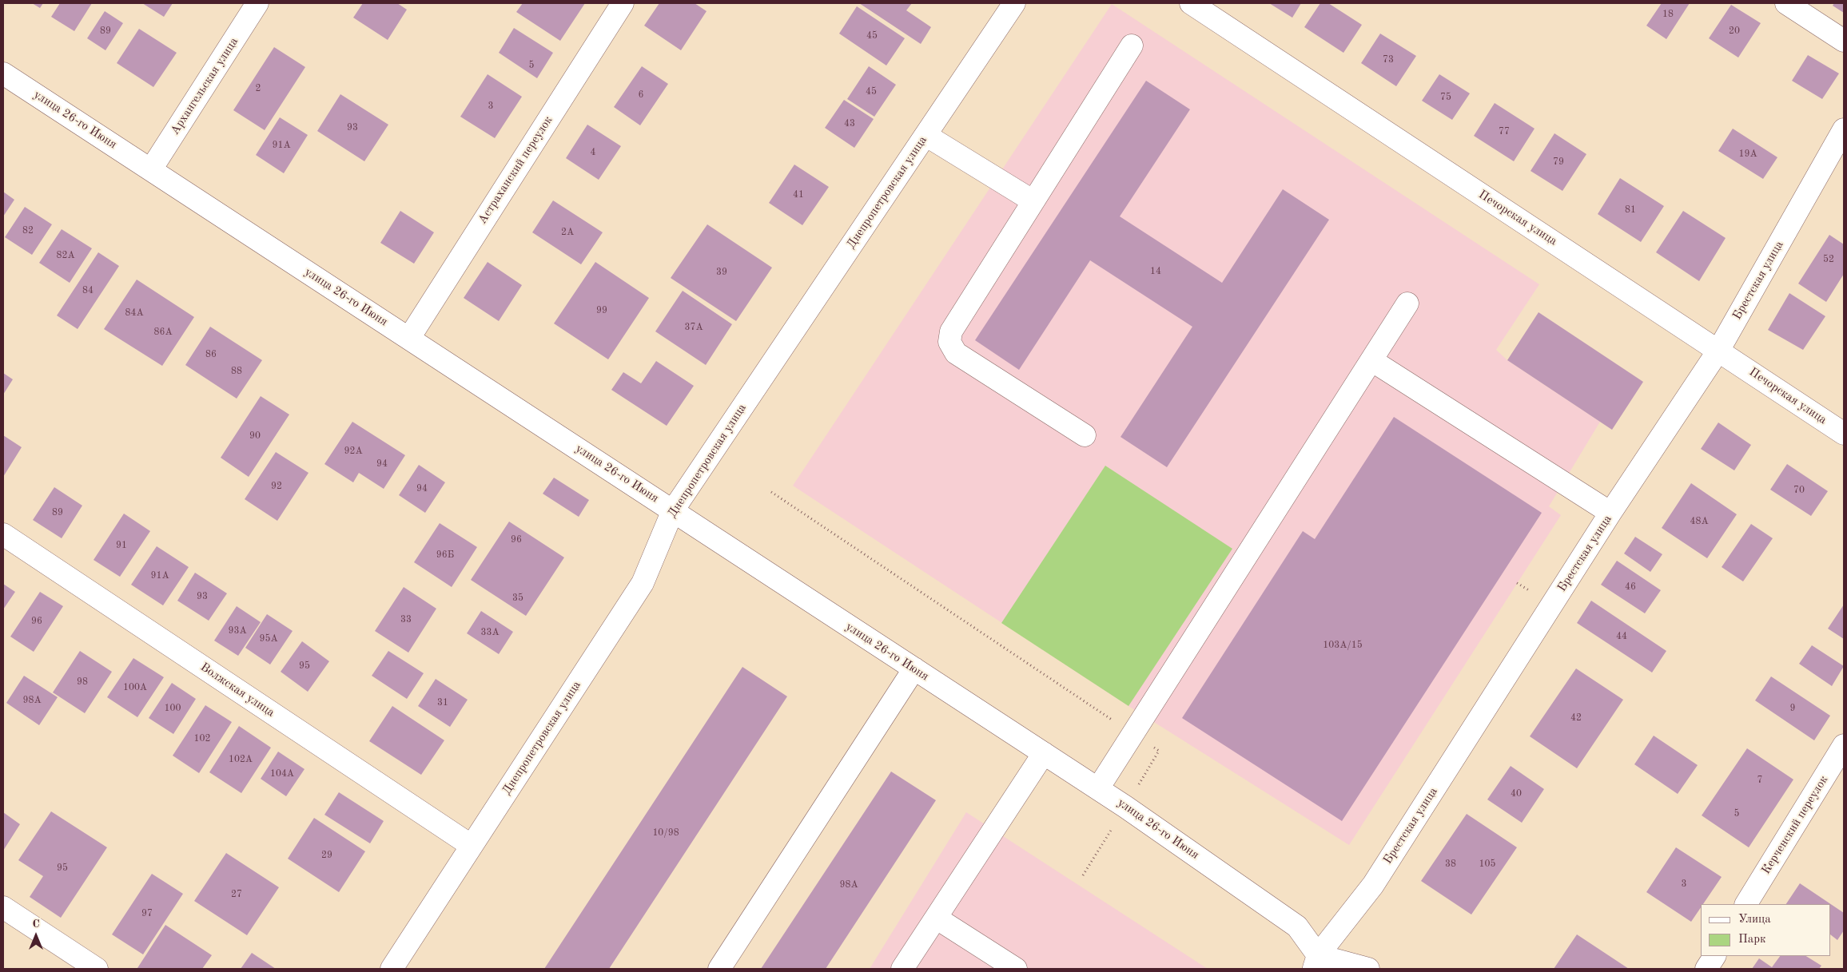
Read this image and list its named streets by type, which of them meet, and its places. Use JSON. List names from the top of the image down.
{
  "streets": {
    "street": [
      "Архангельская улица",
      "улица 26-го Июня",
      "Астраханский переулок",
      "Днепропетровская улица",
      "Печорская улица",
      "Брестская улица",
      "Волжская улица",
      "Керченский переулок"
    ]
  },
  "crossings": [
    ["Архангельская улица", "улица 26-го Июня"],
    ["улица 26-го Июня", "Астраханский переулок"],
    ["улица 26-го Июня", "Днепропетровская улица"],
    ["улица 26-го Июня", "Брестская улица"],
    ["Днепропетровская улица", "Волжская улица"],
    ["Печорская улица", "Брестская улица"]
  ],
  "house_numbers": [
    "18",
    "89",
    "20",
    "45",
    "73",
    "5",
    "2",
    "45",
    "6",
    "75",
    "3",
    "43",
    "93",
    "77",
    "91А",
    "4",
    "19А",
    "79",
    "41",
    "81",
    "82",
    "2А",
    "82А",
    "52",
    "14",
    "39",
    "84",
    "99",
    "84А",
    "37А",
    "86А",
    "86",
    "88",
    "90",
    "92А",
    "94",
    "92",
    "94",
    "70",
    "89",
    "48А",
    "96",
    "91",
    "96Б",
    "91А",
    "46",
    "93",
    "35",
    "33",
    "96",
    "93А",
    "33А",
    "44",
    "95А",
    "103А/15",
    "95",
    "98",
    "100А",
    "98А",
    "31",
    "100",
    "9",
    "42",
    "102",
    "102А",
    "104А",
    "7",
    "40",
    "5",
    "10/98",
    "29",
    "38",
    "105",
    "95",
    "3",
    "98А",
    "27",
    "97"
  ],
  "legend": ["Улица", "Парк"],
  "north": "top"
}
